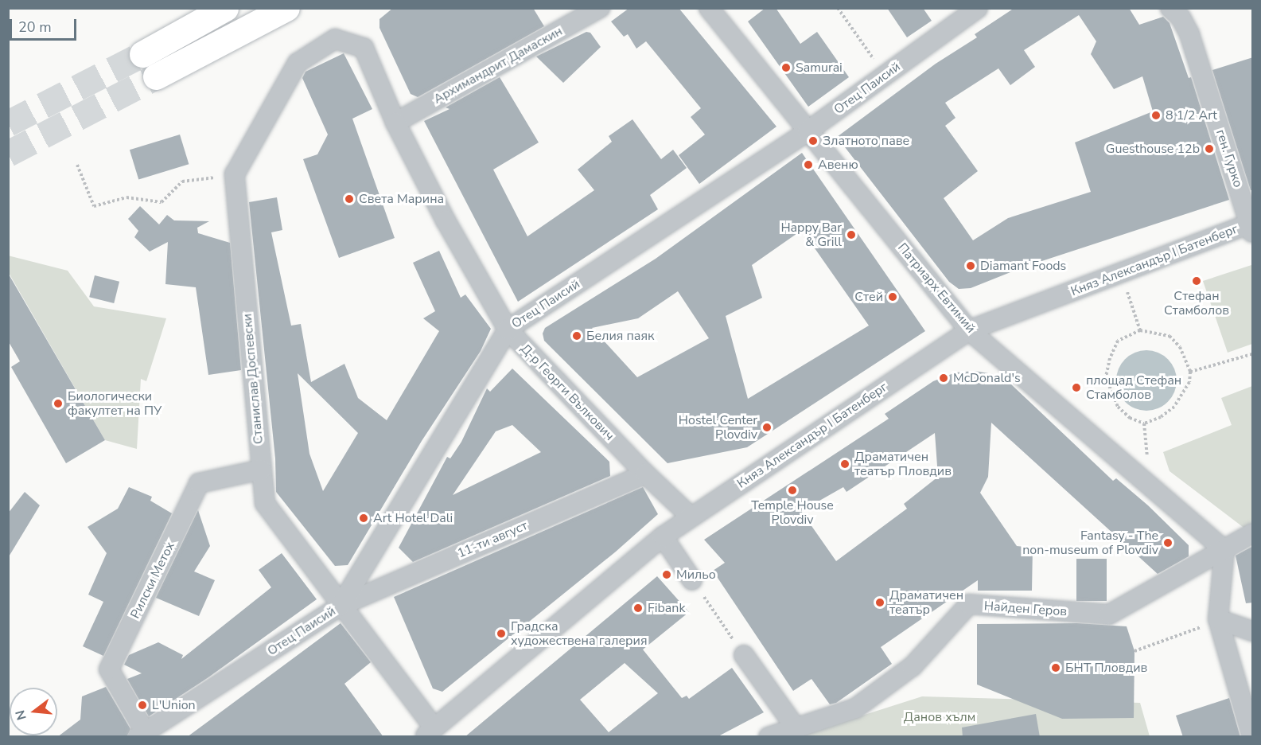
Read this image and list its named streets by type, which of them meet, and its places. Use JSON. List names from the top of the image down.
{
  "streets": {
    "street": [
      "Архимандрит Дамаскин",
      "Отец Паисий",
      "ген. Гурко",
      "Княз Александър I Батенберг",
      "Патриарх Евтимий",
      "Станислав Доспевски",
      "Д-р Георги Вълкович",
      "11-ти август",
      "Рилски Метох",
      "Найден Геров"
    ]
  },
  "crossings": [
    ["Архимандрит Дамаскин", "Д-р Георги Вълкович"],
    ["Отец Паисий", "Патриарх Евтимий"],
    ["Отец Паисий", "Станислав Доспевски"],
    ["Отец Паисий", "Д-р Георги Вълкович"],
    ["Отец Паисий", "11-ти август"],
    ["Отец Паисий", "Рилски Метох"],
    ["ген. Гурко", "Княз Александър I Батенберг"],
    ["Княз Александър I Батенберг", "Патриарх Евтимий"],
    ["Княз Александър I Батенберг", "Станислав Доспевски"],
    ["Княз Александър I Батенберг", "Д-р Георги Вълкович"],
    ["Патриарх Евтимий", "Найден Геров"],
    ["Станислав Доспевски", "Д-р Георги Вълкович"],
    ["Станислав Доспевски", "11-ти август"],
    ["Станислав Доспевски", "Рилски Метох"],
    ["Д-р Георги Вълкович", "11-ти август"]
  ],
  "parks": ["Данов хълм"],
  "places": [
    "Samurai",
    "8 1/2 Art",
    "Златното паве",
    "Guesthouse 12b",
    "Авеню",
    "Света Марина",
    "Happy Bar & Grill",
    "Diamant Foods",
    "Стефан Стамболов",
    "Стей",
    "Белия паяк",
    "McDonald's",
    "площад Стефан Стамболов",
    "Биологически факултет на ПУ",
    "Hostel Center Plovdiv",
    "Драматичен театър Пловдив",
    "Temple House Plovdiv",
    "Art Hotel Dali",
    "Fantasy - The non-museum of Plovdiv",
    "Мильо",
    "Драматичен театър",
    "Fibank",
    "Градска художествена галерия",
    "БНТ Пловдив",
    "L'Union"
  ],
  "scale_bar": "20 m",
  "north": "left"
}
